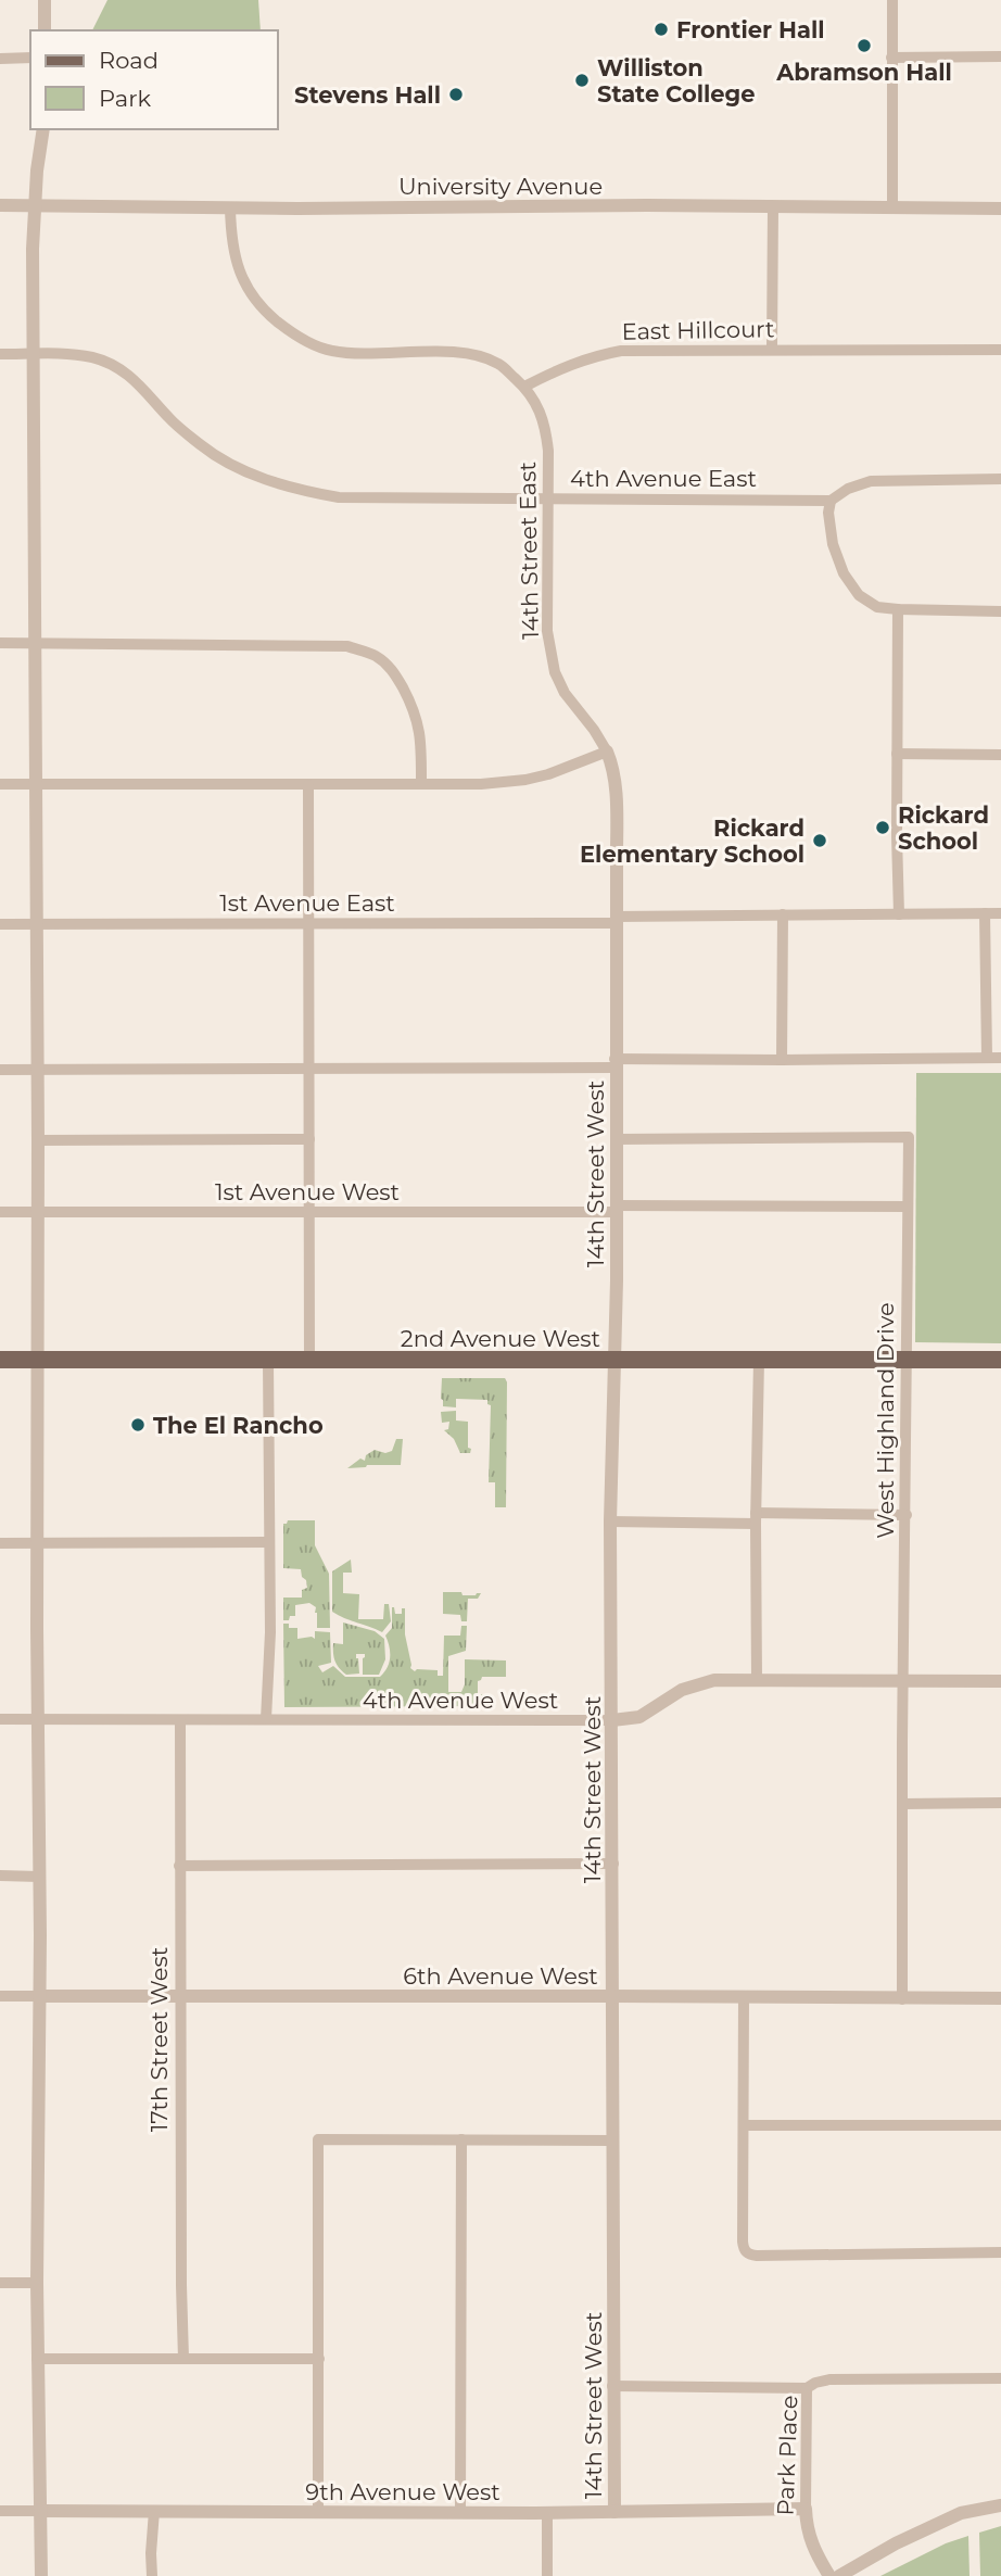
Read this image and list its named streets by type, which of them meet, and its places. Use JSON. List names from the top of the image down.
{
  "streets": {
    "main road": ["2nd Avenue West"],
    "street": [
      "University Avenue",
      "East Hillcourt",
      "4th Avenue East",
      "14th Street East",
      "1st Avenue East",
      "14th Street West",
      "1st Avenue West",
      "West Highland Drive",
      "4th Avenue West",
      "6th Avenue West",
      "17th Street West",
      "Park Place",
      "9th Avenue West"
    ]
  },
  "crossings": [
    ["East Hillcourt", "14th Street East"],
    ["4th Avenue East", "14th Street East"],
    ["14th Street East", "1st Avenue East"],
    ["14th Street East", "14th Street West"],
    ["14th Street West", "1st Avenue West"],
    ["14th Street West", "2nd Avenue West"],
    ["14th Street West", "West Highland Drive"],
    ["14th Street West", "4th Avenue West"],
    ["14th Street West", "6th Avenue West"],
    ["14th Street West", "9th Avenue West"],
    ["1st Avenue West", "West Highland Drive"],
    ["2nd Avenue West", "West Highland Drive"],
    ["West Highland Drive", "4th Avenue West"],
    ["West Highland Drive", "6th Avenue West"],
    ["4th Avenue West", "17th Street West"],
    ["6th Avenue West", "17th Street West"],
    ["Park Place", "9th Avenue West"]
  ],
  "places": [
    "Frontier Hall",
    "Abramson Hall",
    "Williston State College",
    "Stevens Hall",
    "Rickard School",
    "Rickard Elementary School",
    "The El Rancho"
  ],
  "legend": ["Road", "Park"]
}
